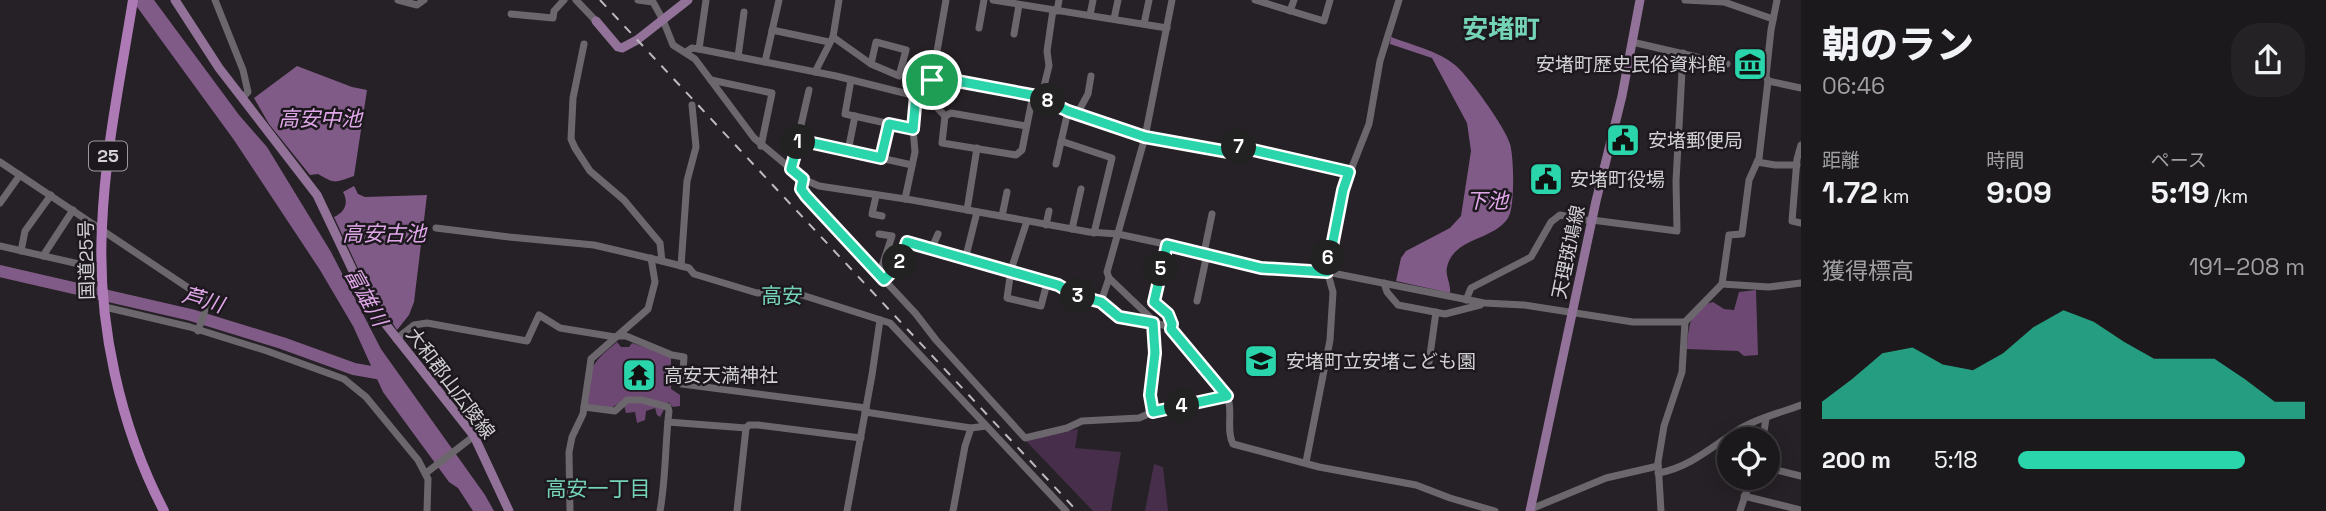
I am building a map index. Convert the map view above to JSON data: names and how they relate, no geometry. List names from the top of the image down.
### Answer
{
  "streets": {
    "highway": ["25", "国道25号"],
    "main road": ["天理斑鳩線", "大和郡山広陵線"]
  },
  "districts": ["安堵町", "高安", "高安一丁目"],
  "water": [
    "高安中池",
    "下池",
    "高安古池",
    "富雄川",
    "芦川"
  ],
  "places": {
    "museum": ["安堵町歴史民俗資料館"],
    "public building": ["安堵郵便局", "安堵町役場"],
    "school or university": ["安堵町立安堵こども園"],
    "temple": ["高安天満神社"]
  },
  "page": {
    "heading": ["朝のラン", "06:46"],
    "pins": [
      "8",
      "1",
      "7",
      "6",
      "2",
      "5",
      "3",
      "4"
    ],
    "stats": [
      ["距離", "1.72 km"],
      ["時間", "9:09"],
      ["ペース", "5:19 /km"]
    ],
    "chart": ["獲得標高", "191–208 m"],
    "list": [
      {
        "name": "200 m",
        "note": "5:18"
      }
    ]
  }
}
